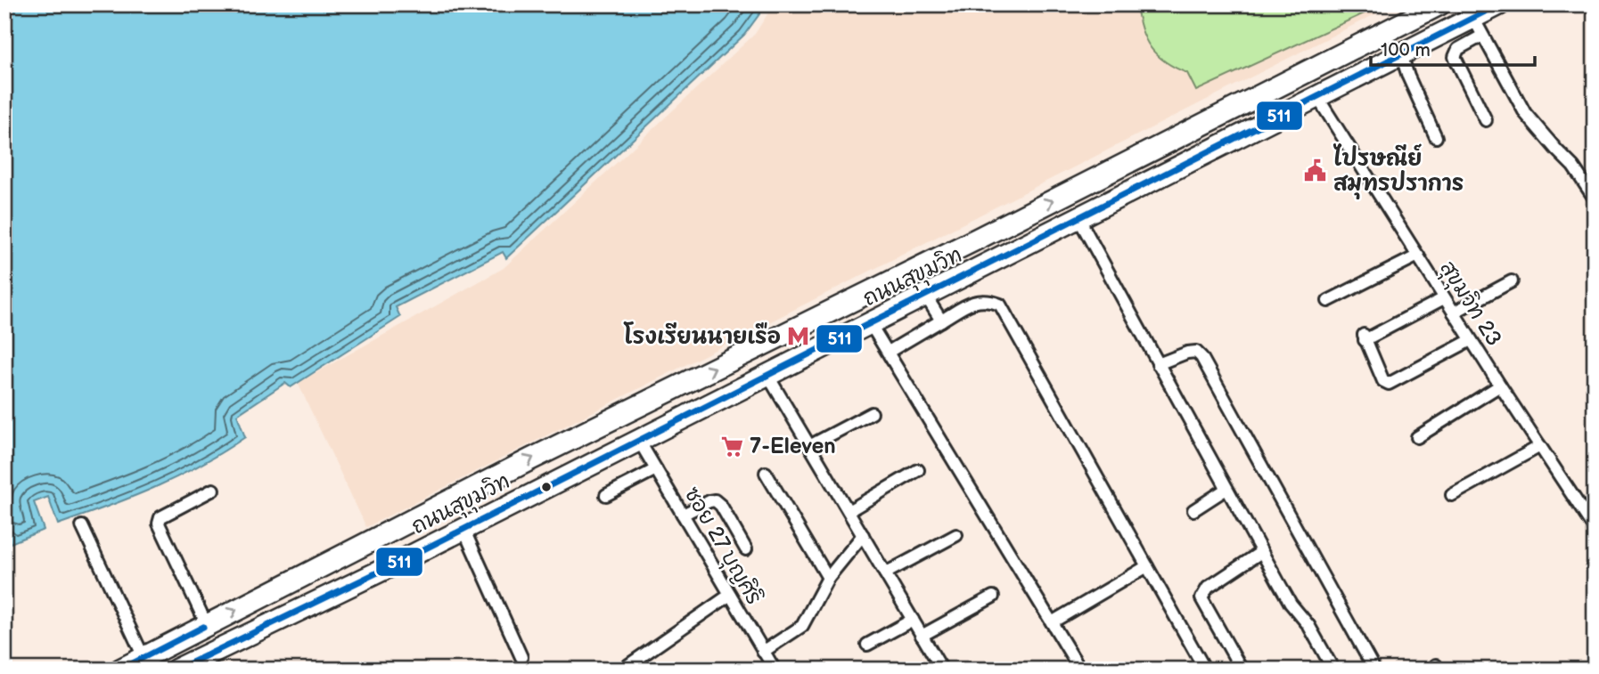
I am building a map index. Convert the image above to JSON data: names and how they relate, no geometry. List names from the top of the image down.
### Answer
{
  "streets": {
    "highway": ["ถนนสุขุมวิท"],
    "street": ["สุขุมวิท 23", "ซอย 27 บุญศิริ"]
  },
  "crossings": [
    ["ถนนสุขุมวิท", "สุขุมวิท 23"],
    ["ถนนสุขุมวิท", "ซอย 27 บุญศิริ"]
  ],
  "places": {
    "public building": ["ไปรษณีย์ สมุทรปราการ"],
    "metro station": ["โรงเรียนนายเรือ"],
    "supermarket": ["7-Eleven"]
  },
  "lines": ["transit line 511"],
  "scale_bar": "100 m"
}
